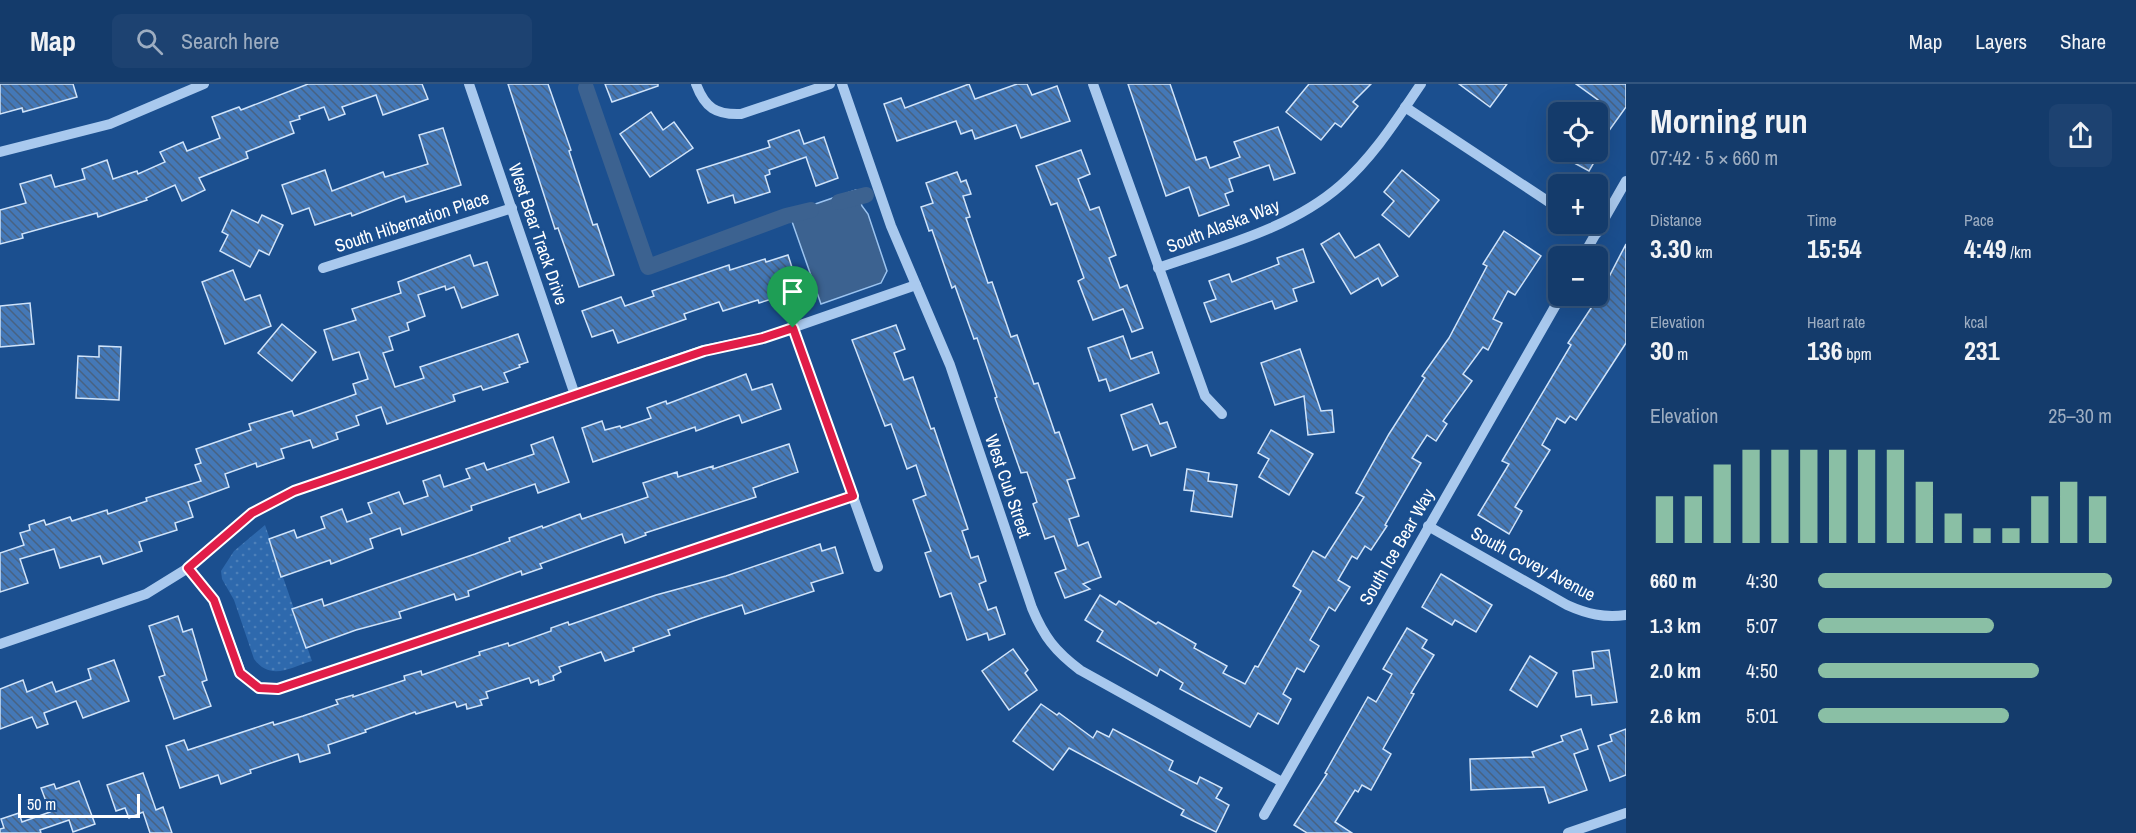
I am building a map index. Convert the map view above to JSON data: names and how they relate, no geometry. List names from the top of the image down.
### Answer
{
  "streets": {
    "street": [
      "South Hibernation Place",
      "South Alaska Way",
      "West Bear Track Drive",
      "West Cub Street",
      "South Ice Bear Way",
      "South Covey Avenue"
    ]
  },
  "crossings": [
    ["South Hibernation Place", "West Bear Track Drive"],
    ["West Cub Street", "South Ice Bear Way"],
    ["South Ice Bear Way", "South Covey Avenue"]
  ],
  "scale_bar": "50 m",
  "page": {
    "header": "Map",
    "search": "Search here",
    "nav": ["Map", "Layers", "Share"],
    "heading": ["Morning run", "07:42 · 5 × 660 m"],
    "map_buttons": ["+", "−"],
    "stats": [
      ["Distance", "3.30 km"],
      ["Time", "15:54"],
      ["Pace", "4:49 /km"],
      ["Elevation", "30 m"],
      ["Heart rate", "136 bpm"],
      ["kcal", "231"]
    ],
    "chart": ["Elevation", "25–30 m"],
    "list": [
      {
        "name": "660 m",
        "note": "4:30"
      },
      {
        "name": "1.3 km",
        "note": "5:07"
      },
      {
        "name": "2.0 km",
        "note": "4:50"
      },
      {
        "name": "2.6 km",
        "note": "5:01"
      }
    ],
    "scale": "50 m"
  }
}
